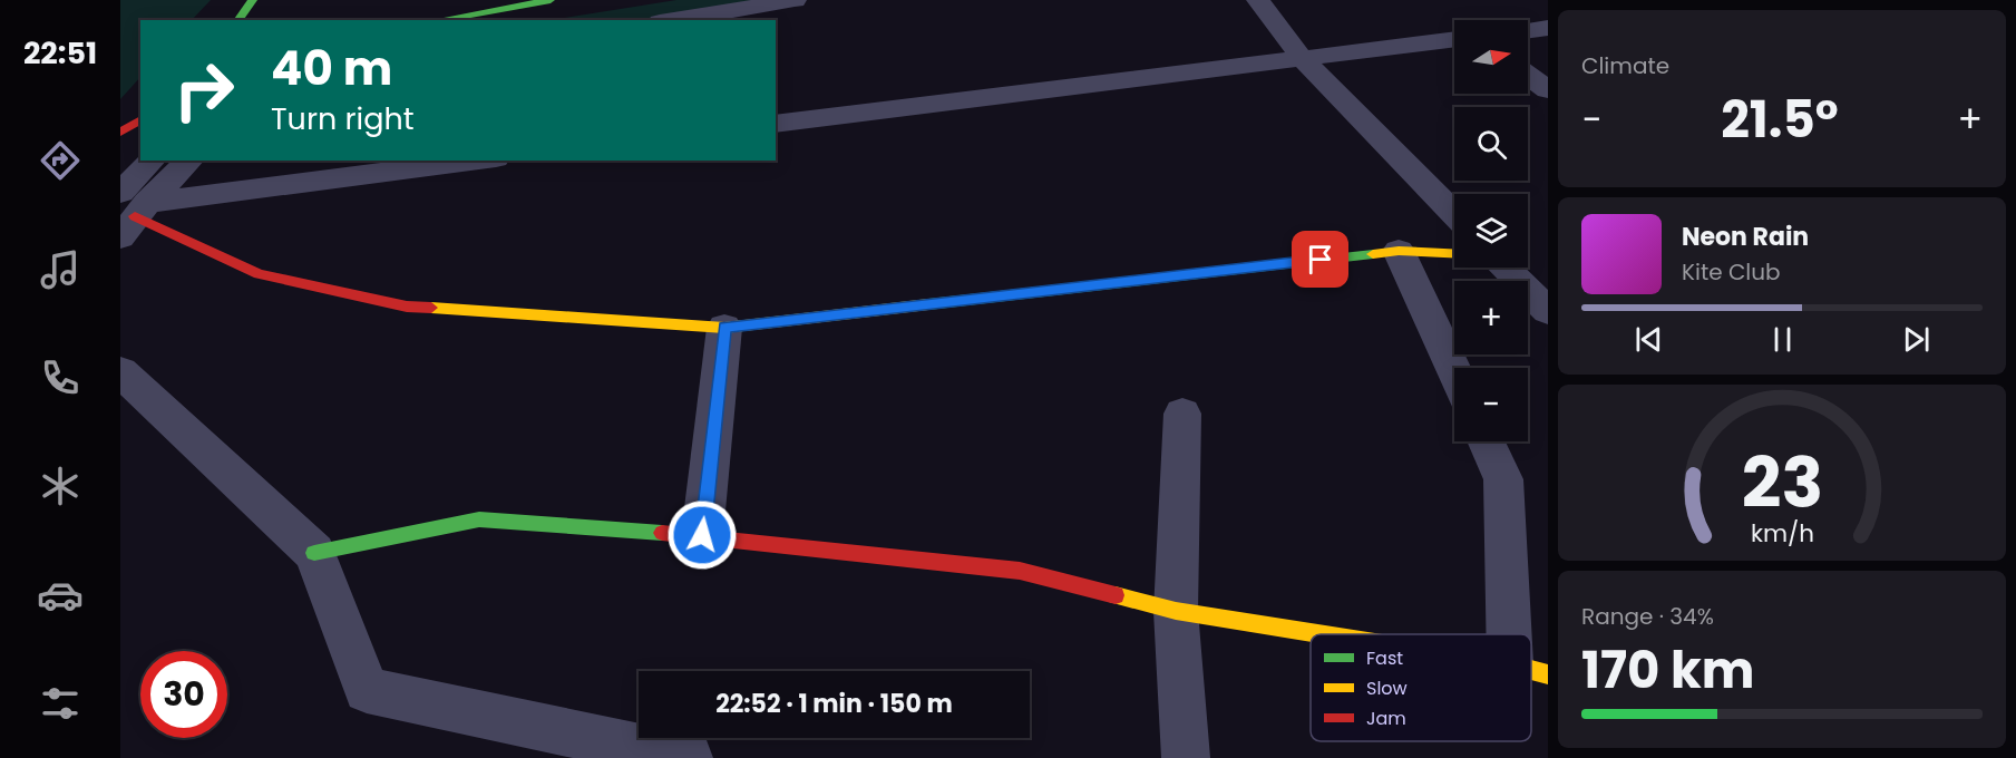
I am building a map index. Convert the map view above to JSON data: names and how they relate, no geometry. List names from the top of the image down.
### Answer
{
  "legend": ["Fast", "Slow", "Jam"],
  "north": "right",
  "page": {
    "tabs": "22:51",
    "tile": [
      "Climate",
      ["Range · 34%", "170 km"]
    ],
    "map_buttons": ["+", "−"],
    "turn": ["40 m", "Turn right"],
    "heat": ["−", "21.5°", "+"],
    "song": ["Neon Rain", "Kite Club"],
    "limit": "30",
    "trip": "22:52 · 1 min · 150 m",
    "gauge": ["23", "km/h"]
  }
}
